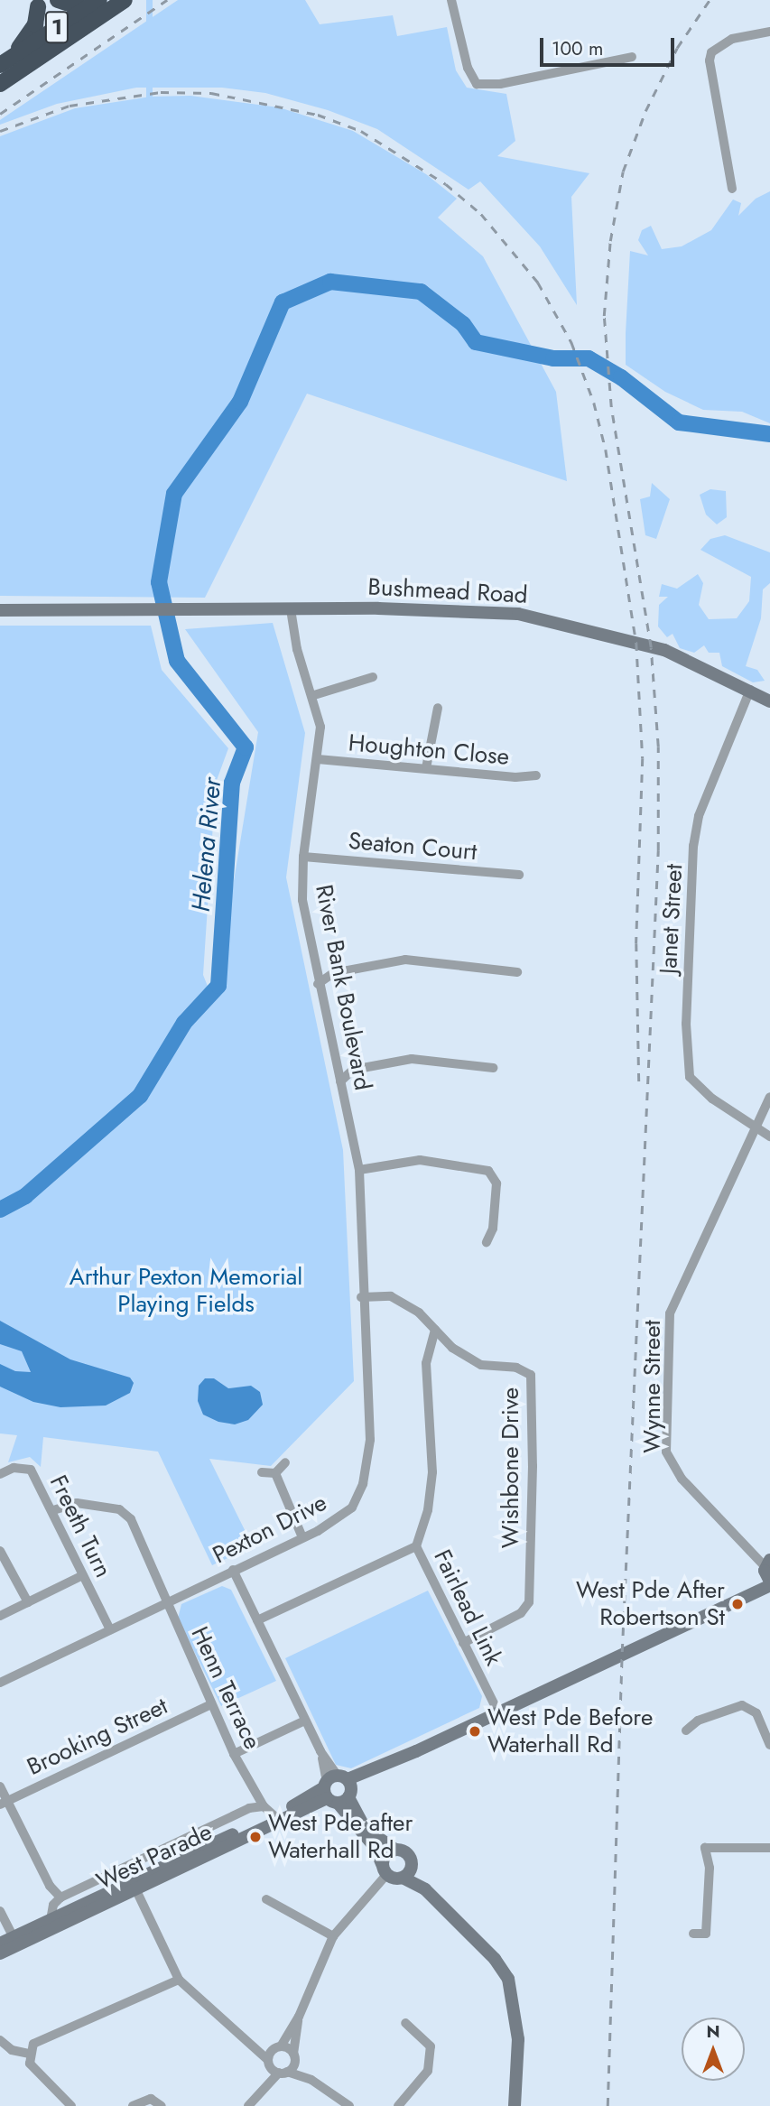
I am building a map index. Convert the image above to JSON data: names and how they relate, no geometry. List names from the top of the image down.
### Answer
{
  "streets": {
    "highway": ["1"],
    "street": [
      "Bushmead Road",
      "Houghton Close",
      "Seaton Court",
      "Janet Street",
      "River Bank Boulevard",
      "Wynne Street",
      "Wishbone Drive",
      "Freeth Turn",
      "Pexton Drive",
      "Fairlead Link",
      "Henn Terrace",
      "Brooking Street",
      "West Parade"
    ]
  },
  "crossings": [
    ["Bushmead Road", "Janet Street"],
    ["Bushmead Road", "River Bank Boulevard"],
    ["Houghton Close", "River Bank Boulevard"],
    ["Seaton Court", "River Bank Boulevard"],
    ["Janet Street", "Wynne Street"],
    ["River Bank Boulevard", "Pexton Drive"],
    ["Wynne Street", "West Parade"],
    ["Wishbone Drive", "Pexton Drive"],
    ["Wishbone Drive", "Fairlead Link"],
    ["Freeth Turn", "Pexton Drive"],
    ["Freeth Turn", "Henn Terrace"],
    ["Pexton Drive", "Henn Terrace"],
    ["Fairlead Link", "West Parade"],
    ["Henn Terrace", "Brooking Street"],
    ["Henn Terrace", "West Parade"]
  ],
  "water": ["Helena River"],
  "parks": ["Arthur Pexton Memorial Playing Fields"],
  "places": ["West Pde After Robertson St", "West Pde Before Waterhall Rd", "West Pde after Waterhall Rd"],
  "scale_bar": "100 m",
  "north": "top"
}
